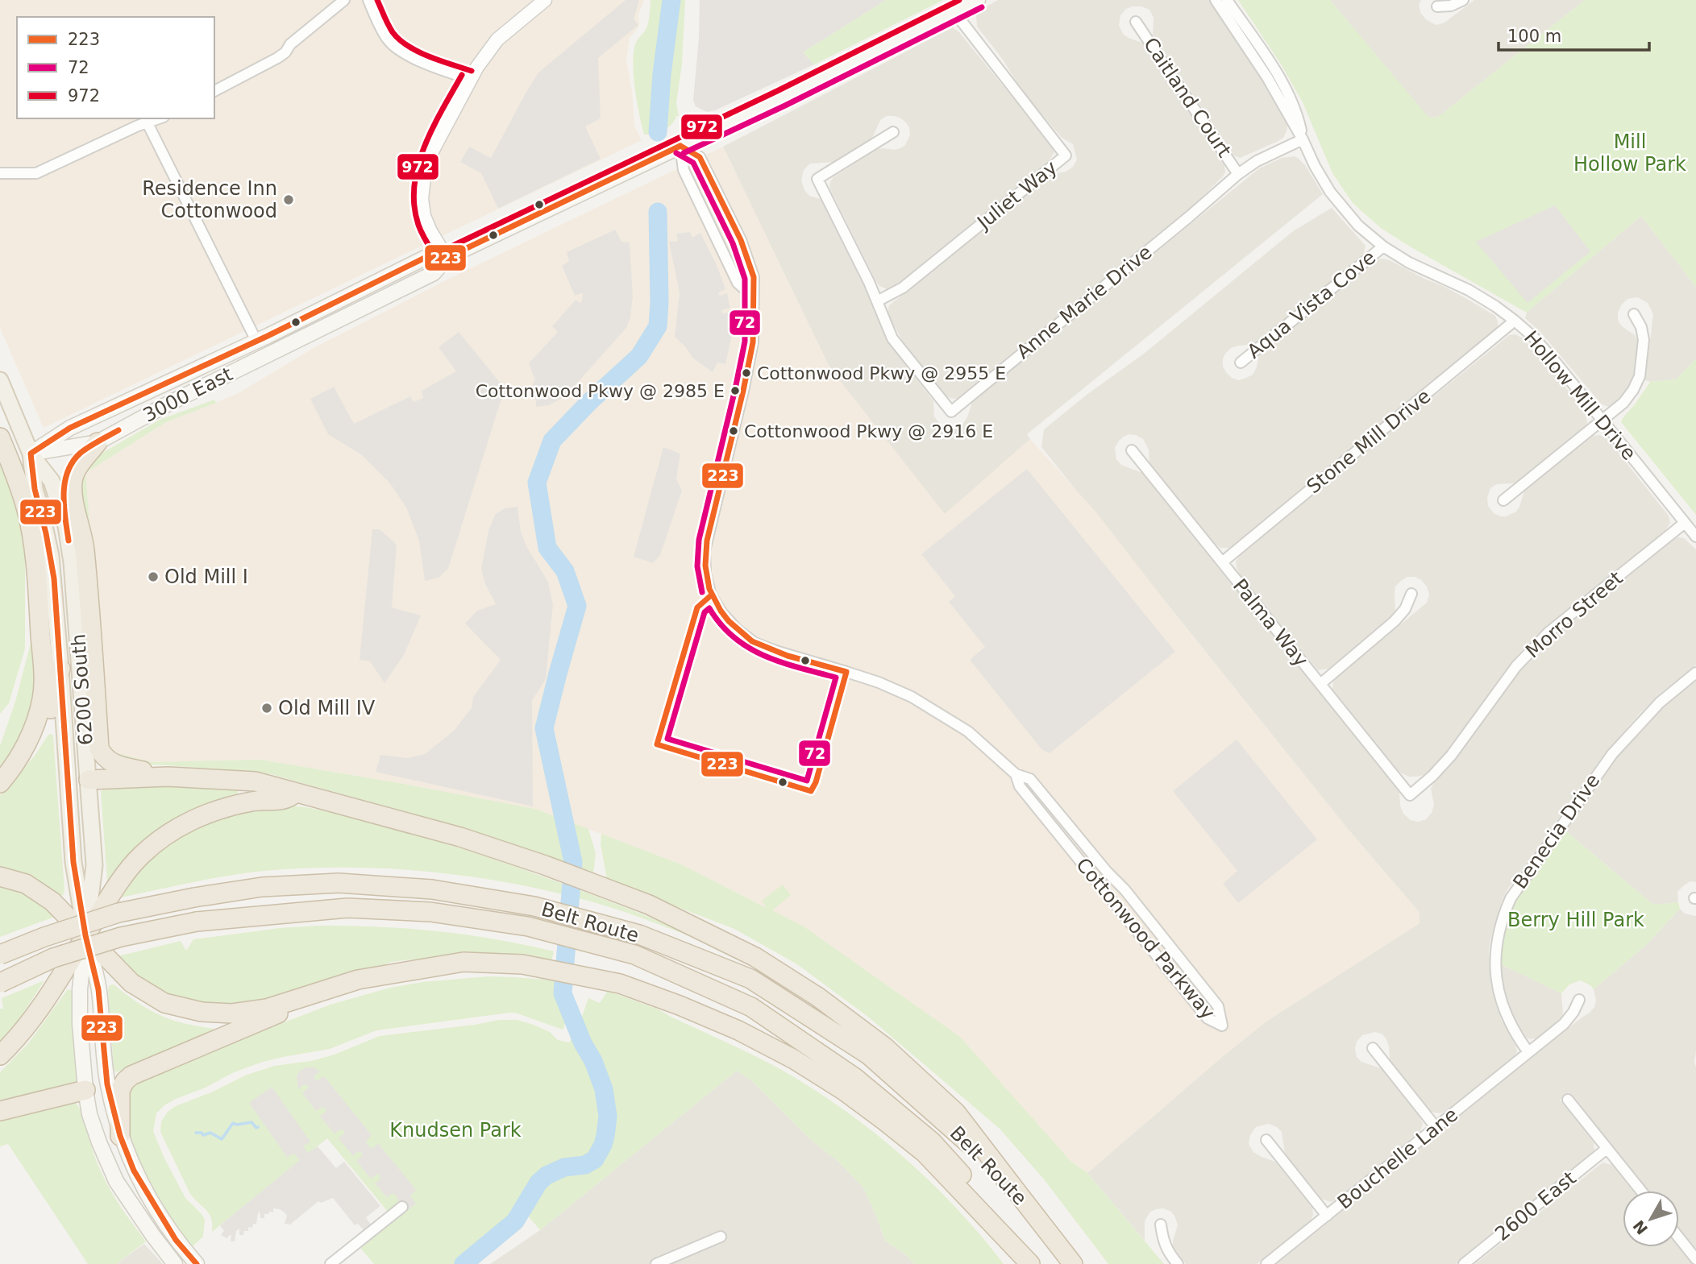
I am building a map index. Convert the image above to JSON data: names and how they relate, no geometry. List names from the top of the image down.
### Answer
{
  "streets": {
    "highway": ["Belt Route"],
    "main road": ["3000 East", "6200 South"],
    "street": [
      "Caitland Court",
      "Juliet Way",
      "Anne Marie Drive",
      "Aqua Vista Cove",
      "Hollow Mill Drive",
      "Stone Mill Drive",
      "Morro Street",
      "Palma Way",
      "Benecia Drive",
      "Cottonwood Parkway",
      "Bouchelle Lane",
      "2600 East"
    ]
  },
  "crossings": [
    ["Caitland Court", "Anne Marie Drive"],
    ["Juliet Way", "Anne Marie Drive"],
    ["Juliet Way", "3000 East"],
    ["Anne Marie Drive", "Hollow Mill Drive"],
    ["Aqua Vista Cove", "Hollow Mill Drive"],
    ["3000 East", "6200 South"],
    ["3000 East", "Cottonwood Parkway"],
    ["Hollow Mill Drive", "Stone Mill Drive"],
    ["Hollow Mill Drive", "Morro Street"],
    ["Stone Mill Drive", "Palma Way"],
    ["Morro Street", "Palma Way"],
    ["Benecia Drive", "Bouchelle Lane"]
  ],
  "parks": ["Mill Hollow Park", "Berry Hill Park", "Knudsen Park"],
  "places": [
    "Residence Inn Cottonwood",
    "Cottonwood Pkwy @ 2955 E",
    "Cottonwood Pkwy @ 2985 E",
    "Cottonwood Pkwy @ 2916 E",
    "Old Mill I",
    "Old Mill IV"
  ],
  "lines": ["transit line 972", "transit line 72", "transit line 223"],
  "legend": ["223", "72", "972"],
  "scale_bar": "100 m",
  "north": "bottom left"
}
